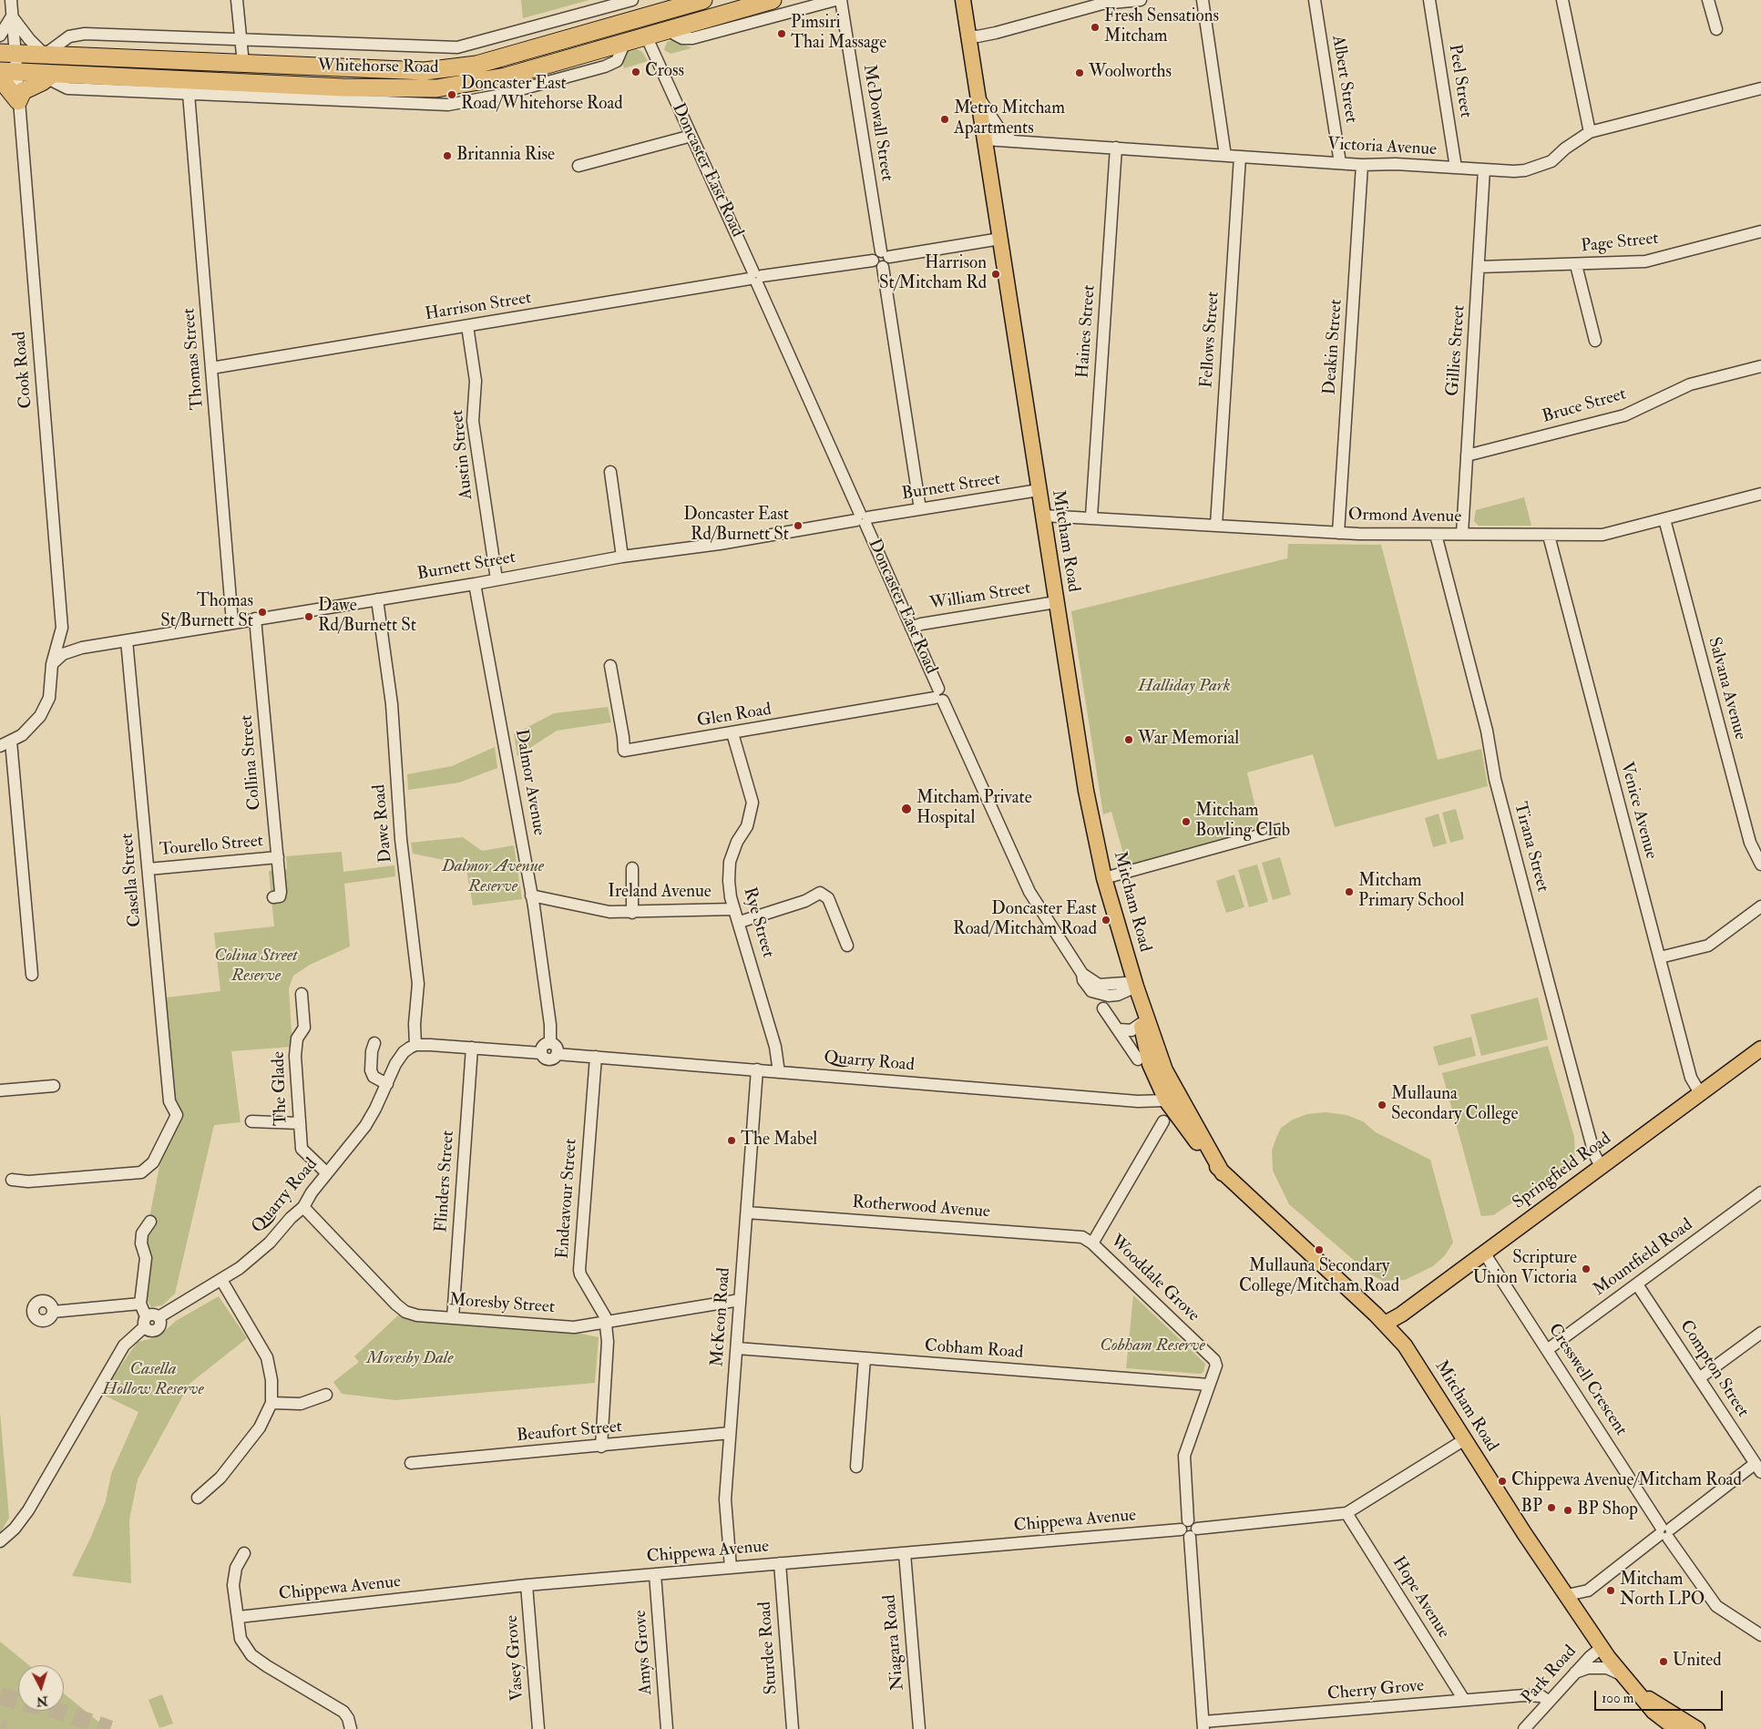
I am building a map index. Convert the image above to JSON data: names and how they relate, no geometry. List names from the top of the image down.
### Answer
{
  "streets": {
    "highway": ["Whitehorse Road", "Doncaster East Road"],
    "main road": ["Mitcham Road", "Springfield Road"],
    "street": [
      "Albert Street",
      "Peel Street",
      "McDowall Street",
      "Victoria Avenue",
      "Page Street",
      "Harrison Street",
      "Haines Street",
      "Fellows Street",
      "Deakin Street",
      "Gillies Street",
      "Thomas Street",
      "Cook Road",
      "Bruce Street",
      "Austin Street",
      "Burnett Street",
      "Ormond Avenue",
      "William Street",
      "Salvana Avenue",
      "Glen Road",
      "Collina Street",
      "Dalmor Avenue",
      "Venice Avenue",
      "Dawe Road",
      "Tourello Street",
      "Tirana Street",
      "Casella Street",
      "Ireland Avenue",
      "Rye Street",
      "Quarry Road",
      "The Glade",
      "Flinders Street",
      "Endeavour Street",
      "Rotherwood Avenue",
      "Mountfield Road",
      "Wooddale Grove",
      "Moresby Street",
      "McKeon Road",
      "Cobham Road",
      "Compton Street",
      "Cresswell Crescent",
      "Beaufort Street",
      "Chippewa Avenue",
      "Hope Avenue",
      "Niagara Road",
      "Sturdee Road",
      "Amys Grove",
      "Vasey Grove",
      "Park Road",
      "Cherry Grove"
    ]
  },
  "crossings": [
    ["Whitehorse Road", "Doncaster East Road"],
    ["Whitehorse Road", "Thomas Street"],
    ["Whitehorse Road", "Cook Road"],
    ["Albert Street", "Victoria Avenue"],
    ["Peel Street", "Victoria Avenue"],
    ["McDowall Street", "Harrison Street"],
    ["McDowall Street", "Burnett Street"],
    ["Victoria Avenue", "Haines Street"],
    ["Victoria Avenue", "Fellows Street"],
    ["Victoria Avenue", "Deakin Street"],
    ["Victoria Avenue", "Gillies Street"],
    ["Victoria Avenue", "Mitcham Road"],
    ["Doncaster East Road", "Harrison Street"],
    ["Doncaster East Road", "Burnett Street"],
    ["Doncaster East Road", "Mitcham Road"],
    ["Doncaster East Road", "William Street"],
    ["Doncaster East Road", "Glen Road"],
    ["Page Street", "Gillies Street"],
    ["Harrison Street", "Thomas Street"],
    ["Harrison Street", "Austin Street"],
    ["Harrison Street", "Mitcham Road"],
    ["Haines Street", "Ormond Avenue"],
    ["Fellows Street", "Ormond Avenue"],
    ["Deakin Street", "Ormond Avenue"],
    ["Gillies Street", "Bruce Street"],
    ["Gillies Street", "Ormond Avenue"],
    ["Thomas Street", "Burnett Street"],
    ["Cook Road", "Burnett Street"],
    ["Austin Street", "Burnett Street"],
    ["Burnett Street", "Mitcham Road"],
    ["Burnett Street", "Collina Street"],
    ["Burnett Street", "Dalmor Avenue"],
    ["Burnett Street", "Dawe Road"],
    ["Burnett Street", "Casella Street"],
    ["Ormond Avenue", "Mitcham Road"],
    ["Ormond Avenue", "Salvana Avenue"],
    ["Ormond Avenue", "Venice Avenue"],
    ["Ormond Avenue", "Tirana Street"],
    ["Mitcham Road", "William Street"],
    ["Mitcham Road", "Quarry Road"],
    ["Mitcham Road", "Springfield Road"],
    ["Mitcham Road", "Chippewa Avenue"],
    ["Mitcham Road", "Park Road"],
    ["Glen Road", "Rye Street"],
    ["Collina Street", "Tourello Street"],
    ["Dalmor Avenue", "Ireland Avenue"],
    ["Dalmor Avenue", "Quarry Road"],
    ["Venice Avenue", "Springfield Road"],
    ["Dawe Road", "Quarry Road"],
    ["Tourello Street", "Casella Street"],
    ["Tirana Street", "Springfield Road"],
    ["Ireland Avenue", "Rye Street"],
    ["Rye Street", "Quarry Road"],
    ["Quarry Road", "The Glade"],
    ["Quarry Road", "Flinders Street"],
    ["Quarry Road", "Endeavour Street"],
    ["Quarry Road", "Moresby Street"],
    ["Quarry Road", "McKeon Road"],
    ["Springfield Road", "Cresswell Crescent"],
    ["Flinders Street", "Moresby Street"],
    ["Endeavour Street", "Moresby Street"],
    ["Endeavour Street", "Beaufort Street"],
    ["Rotherwood Avenue", "Wooddale Grove"],
    ["Rotherwood Avenue", "McKeon Road"],
    ["Mountfield Road", "Compton Street"],
    ["Mountfield Road", "Cresswell Crescent"],
    ["Wooddale Grove", "Cobham Road"],
    ["Wooddale Grove", "Chippewa Avenue"],
    ["Moresby Street", "McKeon Road"],
    ["McKeon Road", "Cobham Road"],
    ["McKeon Road", "Beaufort Street"],
    ["McKeon Road", "Chippewa Avenue"],
    ["Chippewa Avenue", "Hope Avenue"],
    ["Chippewa Avenue", "Niagara Road"],
    ["Chippewa Avenue", "Sturdee Road"],
    ["Chippewa Avenue", "Amys Grove"],
    ["Chippewa Avenue", "Vasey Grove"],
    ["Hope Avenue", "Cherry Grove"],
    ["Park Road", "Cherry Grove"]
  ],
  "parks": [
    "Halliday Park",
    "Dalmor Avenue Reserve",
    "Colina Street Reserve",
    "Cobham Reserve",
    "Moresby Dale",
    "Casella Hollow Reserve"
  ],
  "places": [
    "Fresh Sensations Mitcham",
    "Pimsiri Thai Massage",
    "Cross",
    "Woolworths",
    "Doncaster East Road/Whitehorse Road",
    "Metro Mitcham Apartments",
    "Britannia Rise",
    "Harrison St/Mitcham Rd",
    "Doncaster East Rd/Burnett St",
    "Thomas St/Burnett St",
    "Dawe Rd/Burnett St",
    "War Memorial",
    "Mitcham Private Hospital",
    "Mitcham Bowling Club",
    "Mitcham Primary School",
    "Doncaster East Road/Mitcham Road",
    "Mullauna Secondary College",
    "The Mabel",
    "Mullauna Secondary College/Mitcham Road",
    "Scripture Union Victoria",
    "Chippewa Avenue/Mitcham Road",
    "BP",
    "BP Shop",
    "Mitcham North LPO",
    "United"
  ],
  "scale_bar": "100 m",
  "north": "bottom"
}
